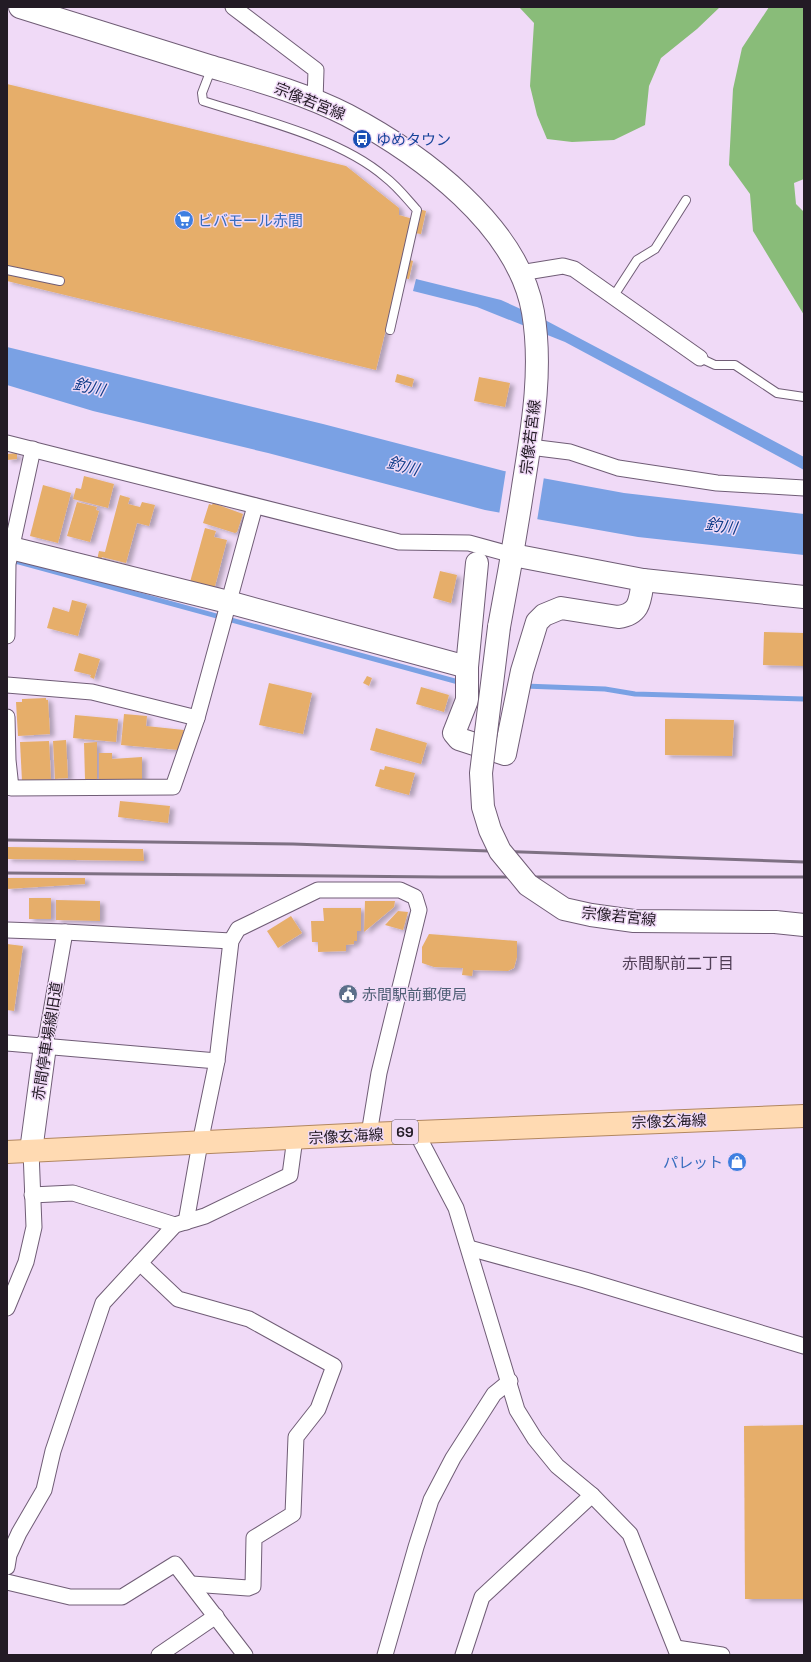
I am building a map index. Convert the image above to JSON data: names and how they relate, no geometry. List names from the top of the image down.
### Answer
{
  "streets": {
    "main road": [
      "宗像若宮線",
      "赤間停車場線旧道",
      "宗像玄海線",
      "69"
    ]
  },
  "crossings": [
    ["赤間停車場線旧道", "宗像玄海線"]
  ],
  "districts": ["赤間駅前二丁目"],
  "water": ["釣川"],
  "places": {
    "bus stop": ["ゆめタウン"],
    "supermarket": ["ビバモール赤間"],
    "public building": ["赤間駅前郵便局"],
    "shop": ["パレット"]
  }
}
